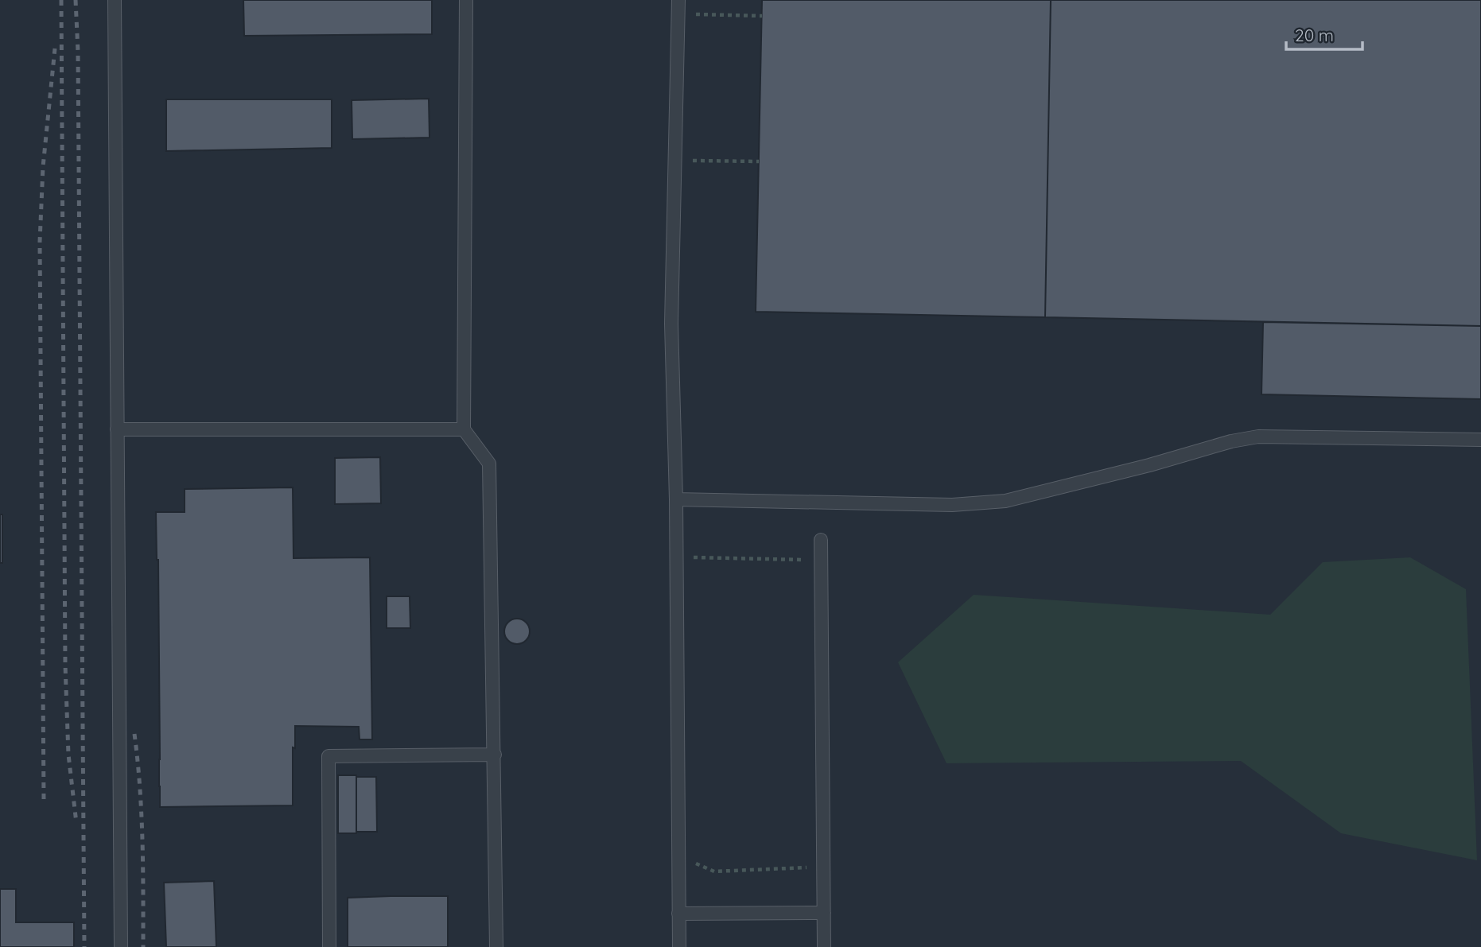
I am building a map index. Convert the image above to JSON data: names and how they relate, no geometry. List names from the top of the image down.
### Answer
{
  "scale_bar": "20 m"
}
